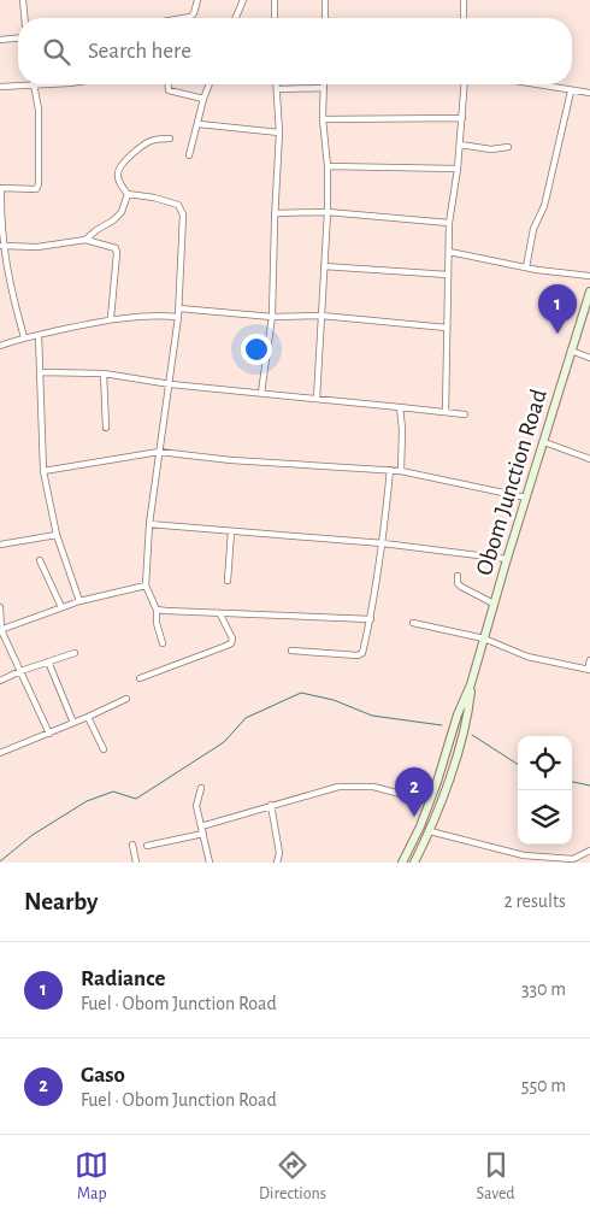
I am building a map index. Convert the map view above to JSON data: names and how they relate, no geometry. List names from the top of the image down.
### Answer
{
  "streets": {
    "main road": ["Obom Junction Road"]
  },
  "page": {
    "search": "Search here",
    "pins": ["1", "2"],
    "heading": ["Nearby", "2 results"],
    "list": [
      {
        "mark": "1",
        "name": "Radiance",
        "note": "Fuel · Obom Junction Road",
        "value": "330 m"
      },
      {
        "mark": "2",
        "name": "Gaso",
        "note": "Fuel · Obom Junction Road",
        "value": "550 m"
      }
    ],
    "nav": ["Map", "Directions", "Saved"]
  }
}
